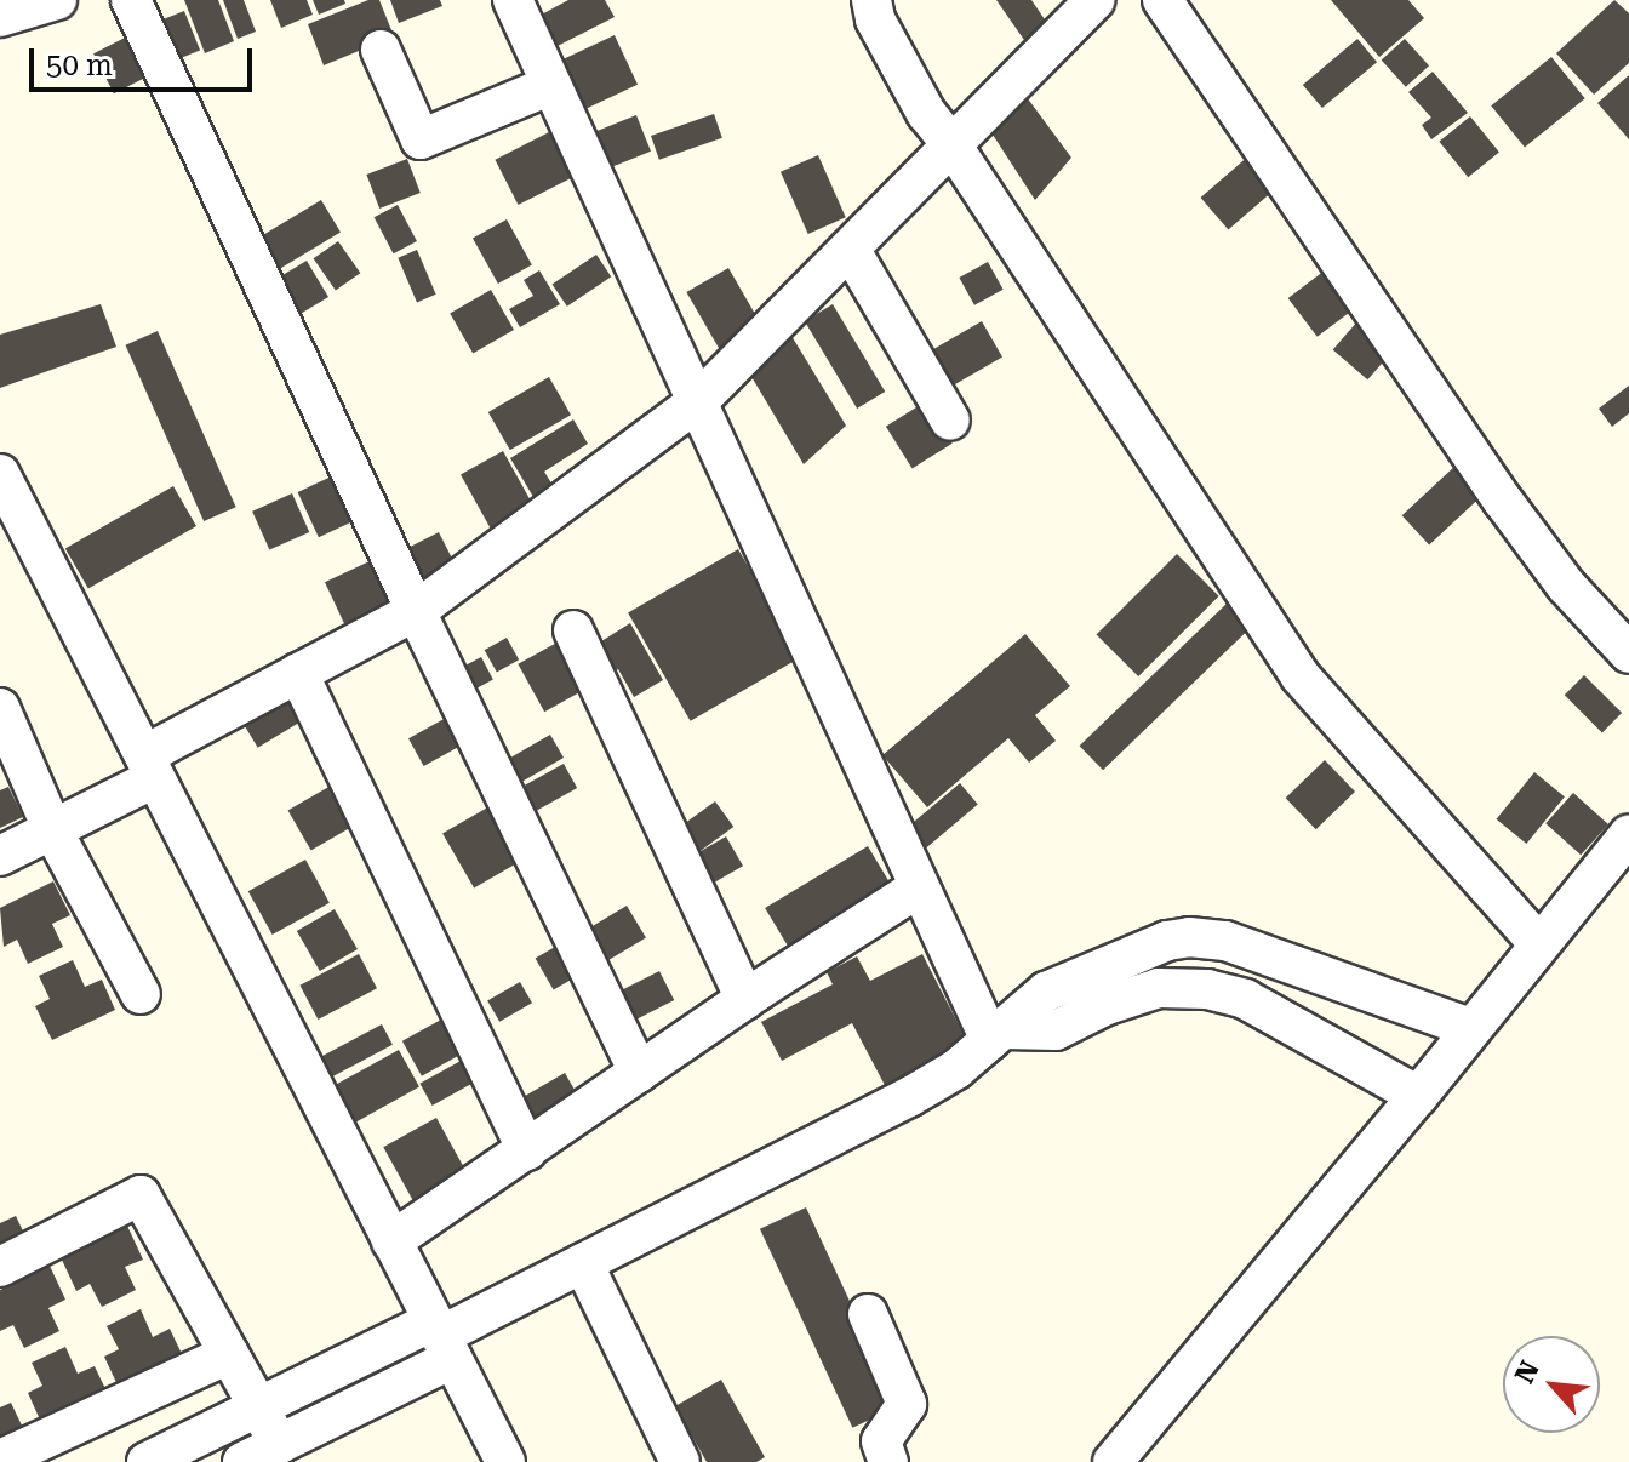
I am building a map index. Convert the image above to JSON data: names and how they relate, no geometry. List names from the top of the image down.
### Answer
{
  "scale_bar": "50 m",
  "north": "top left"
}
